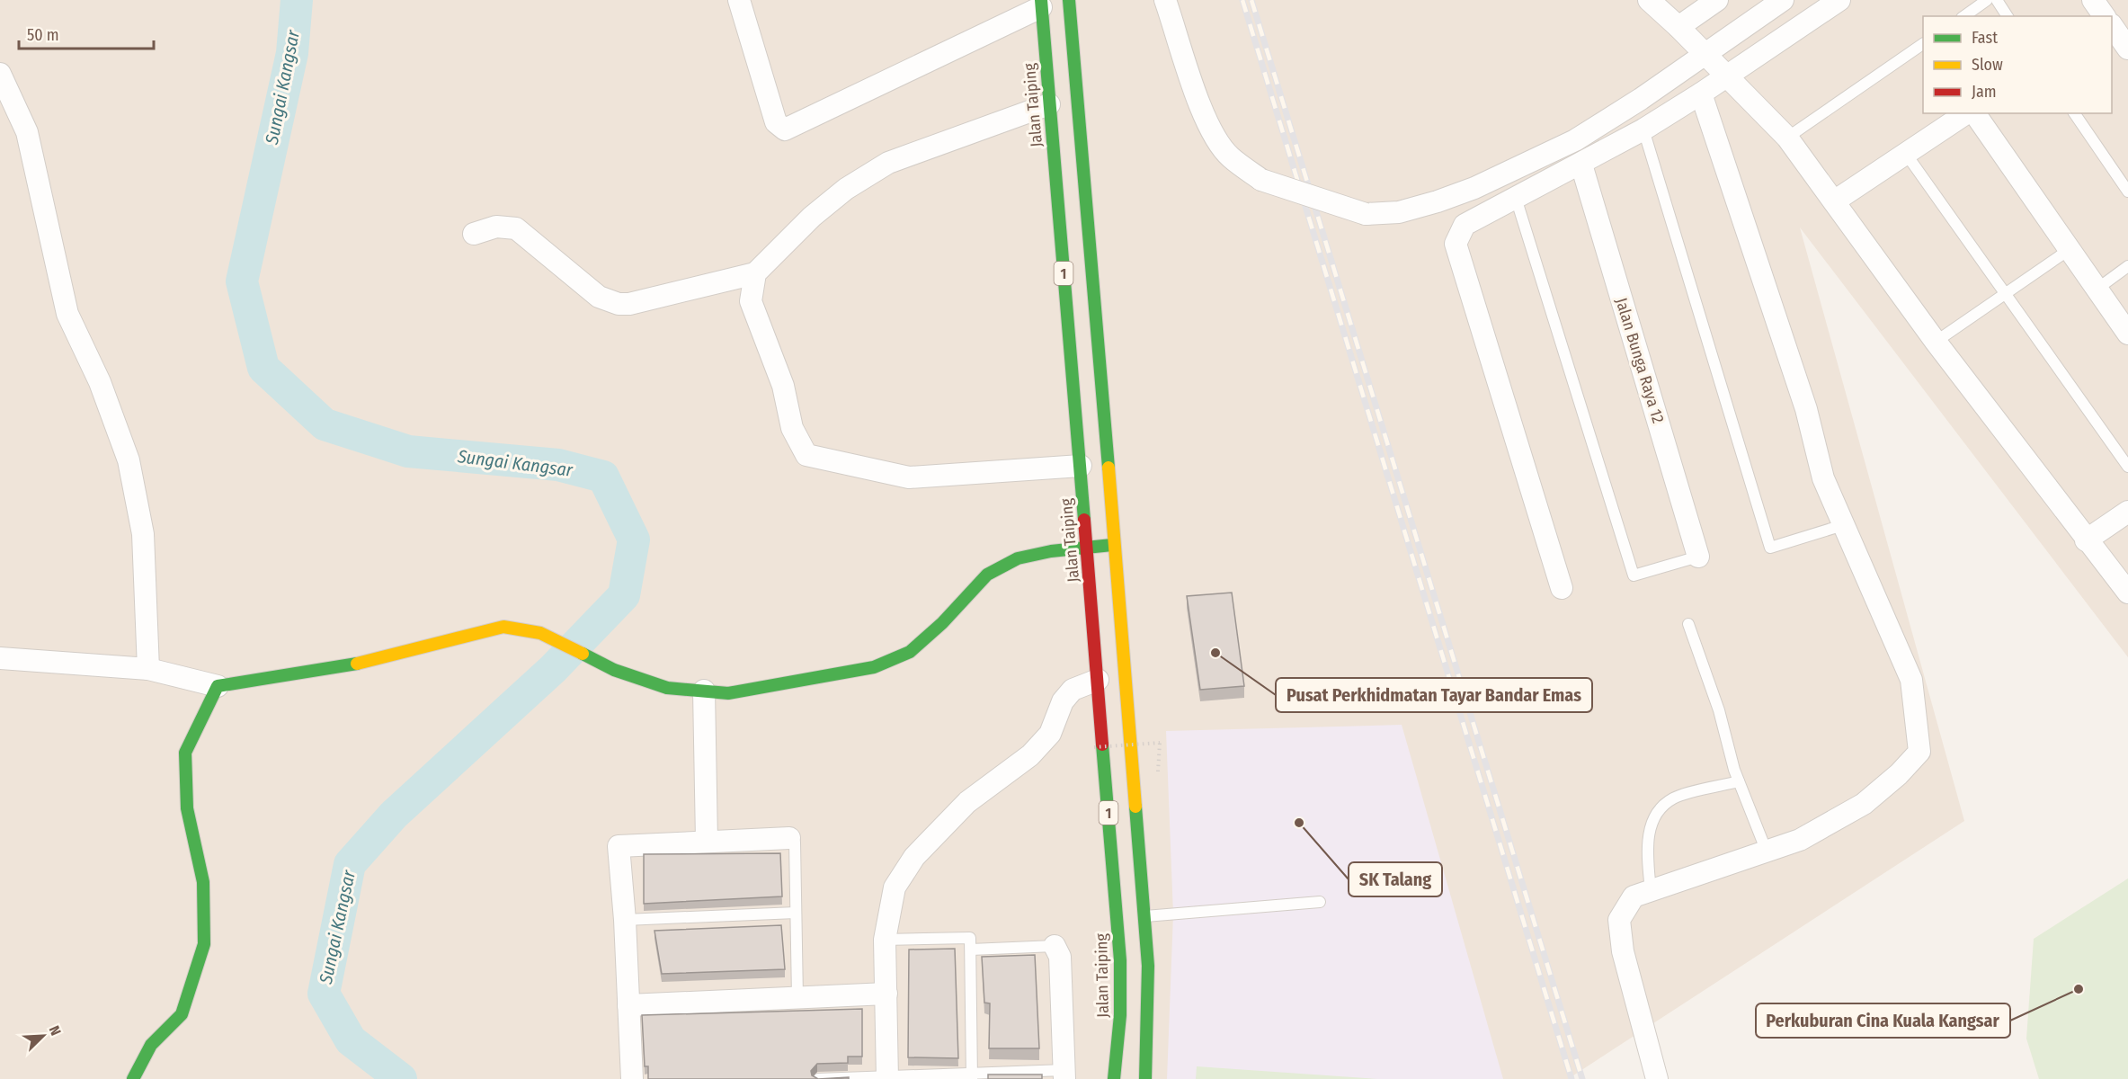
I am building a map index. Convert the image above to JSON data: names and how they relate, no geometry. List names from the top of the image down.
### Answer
{
  "streets": {
    "main road": ["Jalan Taiping", "1"],
    "street": ["Jalan Bunga Raya 12"]
  },
  "water": ["Sungai Kangsar"],
  "places": ["Pusat Perkhidmatan Tayar Bandar Emas", "SK Talang", "Perkuburan Cina Kuala Kangsar"],
  "legend": ["Fast", "Slow", "Jam"],
  "scale_bar": "50 m",
  "north": "top right"
}
